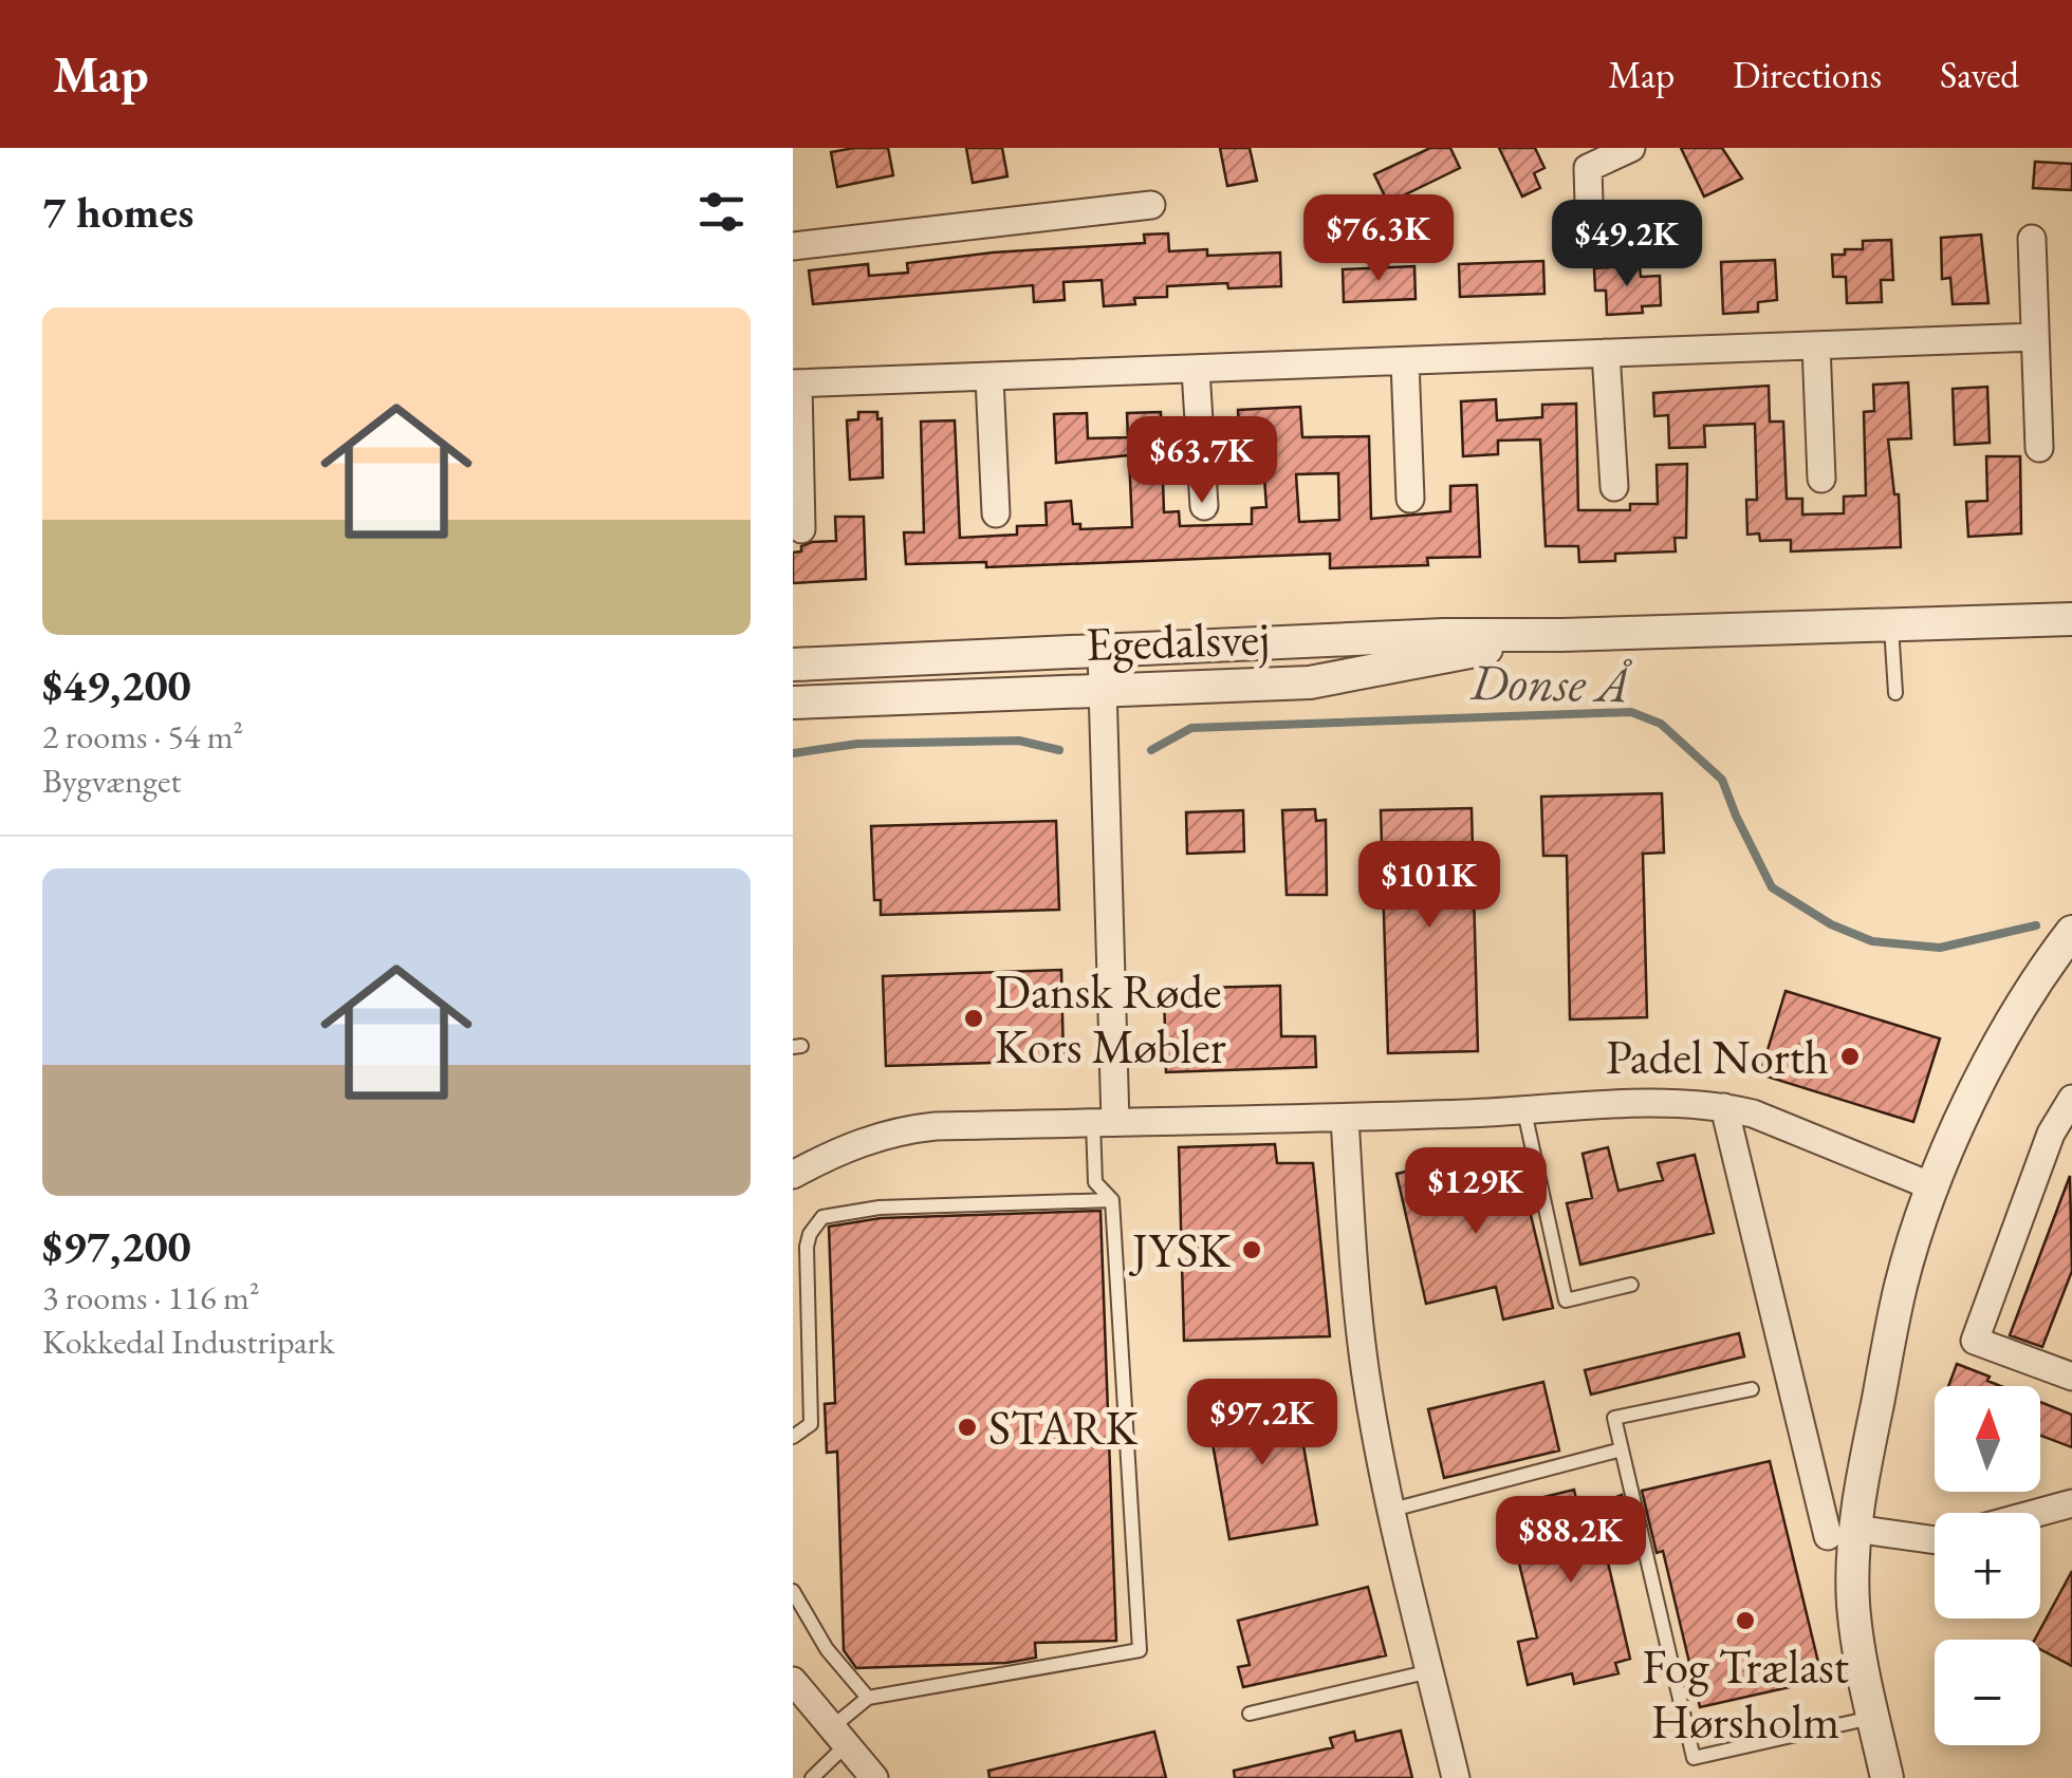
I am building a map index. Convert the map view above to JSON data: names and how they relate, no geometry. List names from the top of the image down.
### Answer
{
  "streets": {
    "street": ["Egedalsvej"]
  },
  "water": ["Donse Å"],
  "places": [
    "Dansk Røde Kors Møbler",
    "Padel North",
    "JYSK",
    "STARK",
    "Fog Trælast Hørsholm"
  ],
  "north": "top",
  "page": {
    "header": "Map",
    "nav": ["Map", "Directions", "Saved"],
    "heading": "7 homes",
    "price": [
      "$76.3K",
      "$49.2K",
      "$63.7K",
      "$101K",
      "$129K",
      "$97.2K",
      "$88.2K"
    ],
    "list": [
      {
        "name": "$49,200",
        "note": "2 rooms · 54 m² · Bygvænget"
      },
      {
        "name": "$97,200",
        "note": "3 rooms · 116 m² · Kokkedal Industripark"
      }
    ],
    "map_buttons": ["+", "−"]
  }
}
